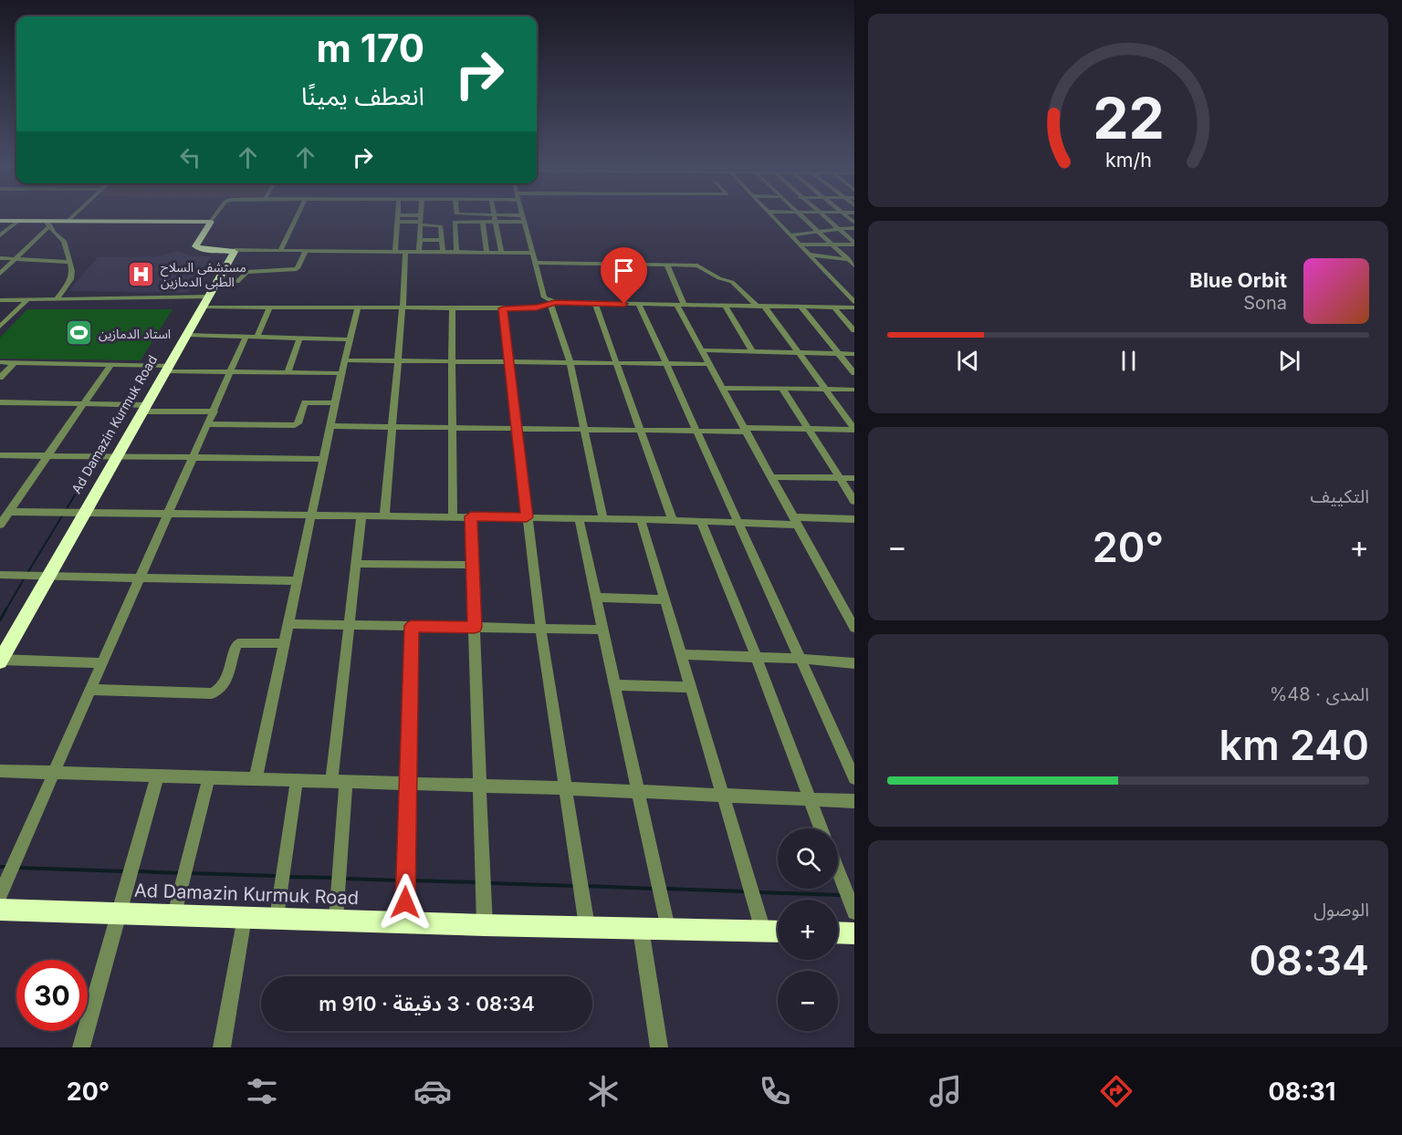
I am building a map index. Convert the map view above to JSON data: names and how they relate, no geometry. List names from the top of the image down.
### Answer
{
  "streets": {
    "highway": ["Ad Damazin Kurmuk Road"]
  },
  "places": {
    "hospital": ["مستشفى السلاح الطبى الدمازين"],
    "sports": ["استاد الدمازين"]
  },
  "page": {
    "turn": ["170 m", "انعطف يمينًا"],
    "song": ["Blue Orbit", "Sona"],
    "tile": [
      "التكييف",
      ["المدى · 48%", "240 km"],
      ["الوصول", "08:34"]
    ],
    "heat": ["−", "20°", "+"],
    "map_buttons": ["+", "−"],
    "limit": "30",
    "trip": "08:34 · 3 دقيقة · 910 m",
    "tabs": ["08:31", "20°"],
    "gauge": ["22", "km/h"]
  }
}
